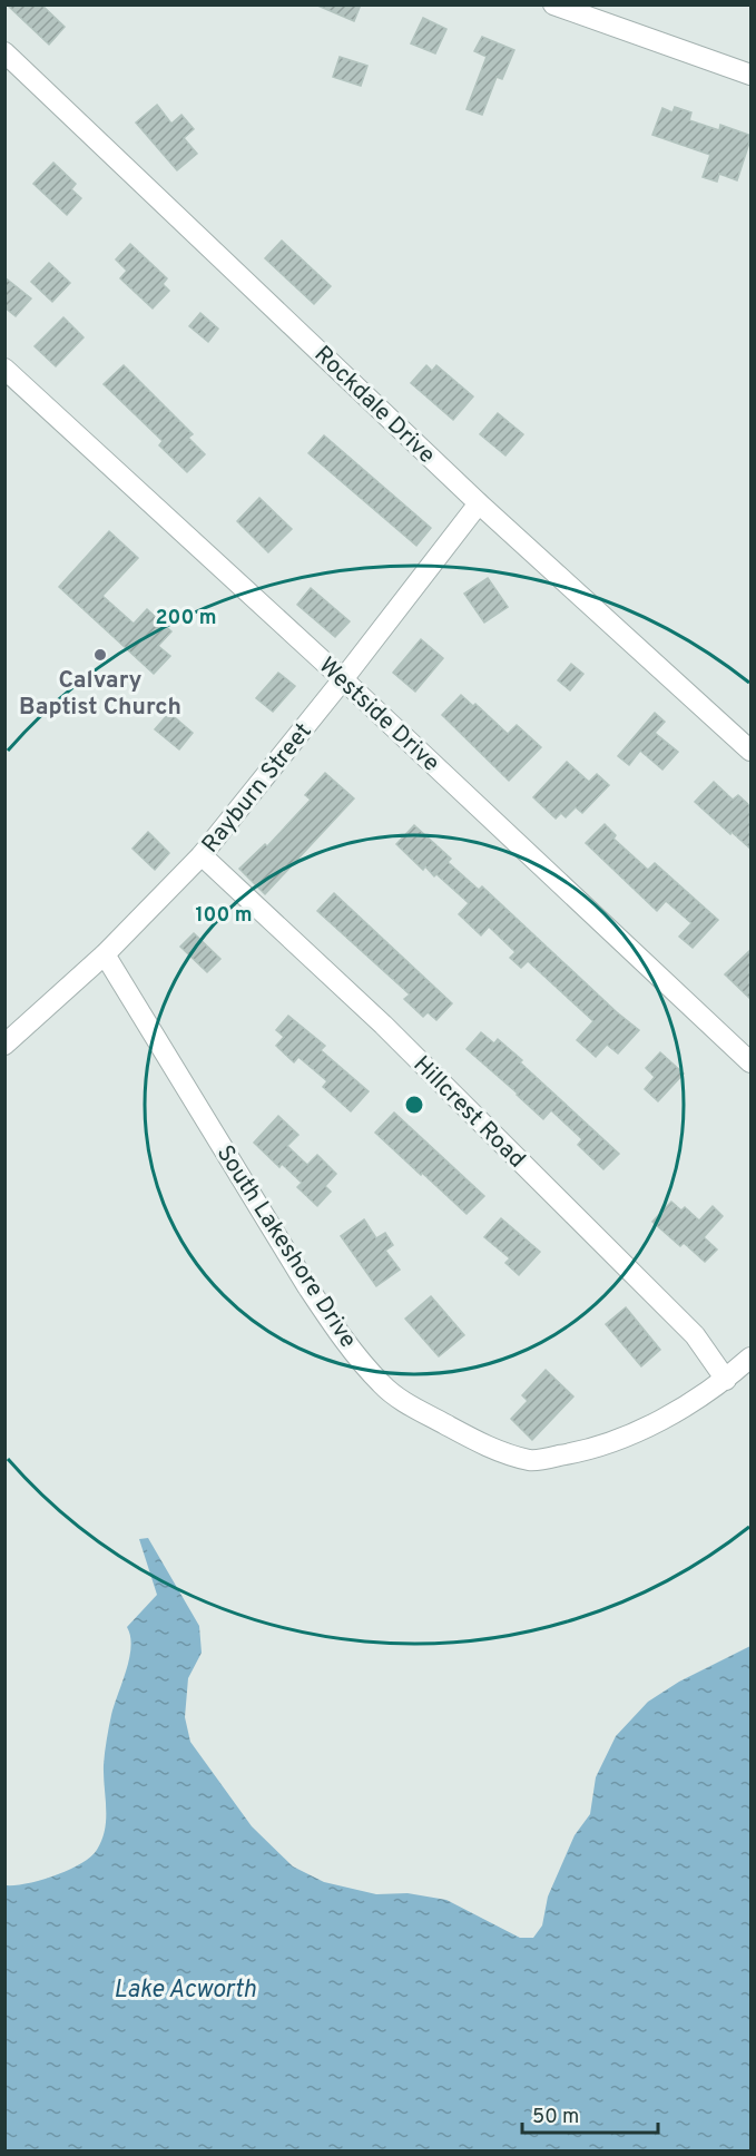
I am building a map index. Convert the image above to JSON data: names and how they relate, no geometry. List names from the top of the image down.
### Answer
{
  "streets": {
    "street": [
      "Rockdale Drive",
      "Westside Drive",
      "Rayburn Street",
      "Hillcrest Road",
      "South Lakeshore Drive"
    ]
  },
  "crossings": [
    ["Rockdale Drive", "Rayburn Street"],
    ["Westside Drive", "Rayburn Street"],
    ["Rayburn Street", "Hillcrest Road"],
    ["Rayburn Street", "South Lakeshore Drive"],
    ["Hillcrest Road", "South Lakeshore Drive"]
  ],
  "water": ["Lake Acworth"],
  "places": ["Calvary Baptist Church"],
  "scale_bar": "50 m",
  "rings": ["200 m", "100 m"]
}
